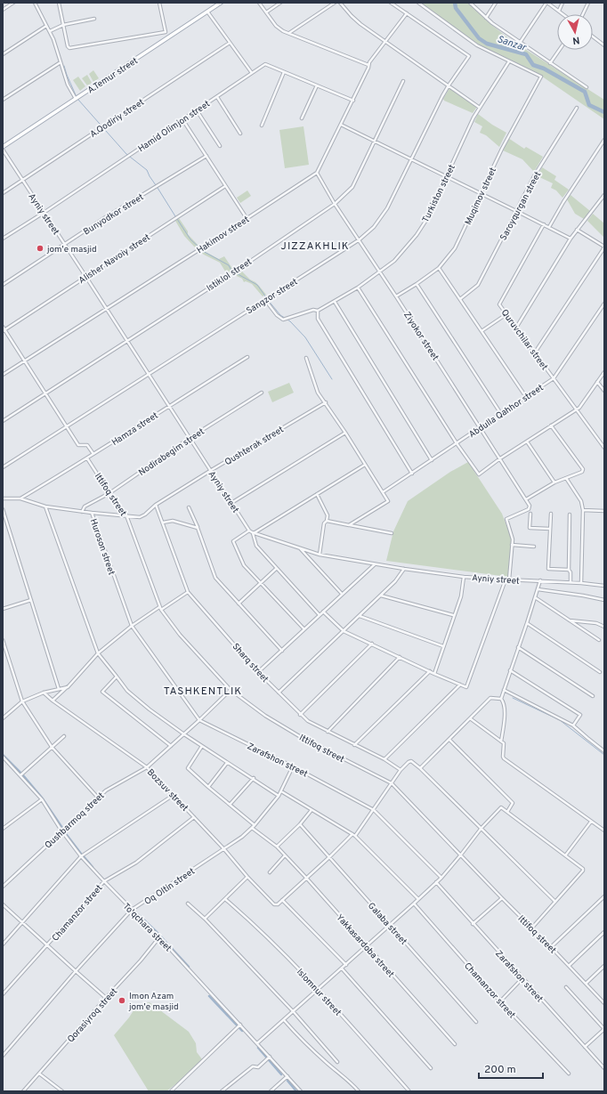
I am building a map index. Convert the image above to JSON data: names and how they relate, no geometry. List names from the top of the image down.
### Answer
{
  "streets": {
    "main road": ["A.Temur street"],
    "street": [
      "A.Qodiriy street",
      "Hamid Olimjon street",
      "Turkiston street",
      "Muqimov street",
      "Saroyqurgan street",
      "Ayniy street",
      "Bunyodkor street",
      "Hakimov street",
      "Alisher Navoiy street",
      "Istiklol street",
      "Sangzor street",
      "Ziyokor street",
      "Quruvchilar street",
      "Abdulla Qahhor street",
      "Hamza street",
      "Qushterak street",
      "Nodirabegim street",
      "Ittifoq street",
      "Huroson street",
      "Sharq street",
      "Zarafshon street",
      "Bozsuv street",
      "Qushbarmoq street",
      "Oq Oltin street",
      "Chamanzor street",
      "Galaba street",
      "To'qchara street",
      "Yakkasardoba street",
      "Islomnur street",
      "Qorasiyroq street"
    ]
  },
  "crossings": [
    ["A.Temur street", "Ayniy street"],
    ["A.Qodiriy street", "Ayniy street"],
    ["Hamid Olimjon street", "Ayniy street"],
    ["Turkiston street", "Muqimov street"],
    ["Turkiston street", "Sangzor street"],
    ["Turkiston street", "Ziyokor street"],
    ["Muqimov street", "Ziyokor street"],
    ["Ayniy street", "Bunyodkor street"],
    ["Ayniy street", "Hakimov street"],
    ["Ayniy street", "Alisher Navoiy street"],
    ["Ayniy street", "Istiklol street"],
    ["Ayniy street", "Sangzor street"],
    ["Ayniy street", "Hamza street"],
    ["Ayniy street", "Qushterak street"],
    ["Ayniy street", "Nodirabegim street"],
    ["Hakimov street", "Ziyokor street"],
    ["Istiklol street", "Ziyokor street"],
    ["Sangzor street", "Ziyokor street"],
    ["Ziyokor street", "Abdulla Qahhor street"],
    ["Quruvchilar street", "Abdulla Qahhor street"],
    ["Hamza street", "Ittifoq street"],
    ["Hamza street", "Huroson street"],
    ["Qushterak street", "Ittifoq street"],
    ["Qushterak street", "Huroson street"],
    ["Qushterak street", "Sharq street"],
    ["Nodirabegim street", "Ittifoq street"],
    ["Nodirabegim street", "Huroson street"],
    ["Ittifoq street", "Qushbarmoq street"],
    ["Huroson street", "Zarafshon street"],
    ["Zarafshon street", "Qushbarmoq street"],
    ["Zarafshon street", "Oq Oltin street"],
    ["Bozsuv street", "Qushbarmoq street"],
    ["Bozsuv street", "Oq Oltin street"],
    ["Bozsuv street", "Chamanzor street"],
    ["Qushbarmoq street", "To'qchara street"],
    ["Oq Oltin street", "To'qchara street"],
    ["Oq Oltin street", "Yakkasardoba street"],
    ["Chamanzor street", "To'qchara street"],
    ["To'qchara street", "Qorasiyroq street"]
  ],
  "districts": ["JIZZAKHLIK", "TASHKENTLIK"],
  "water": ["Sanzar"],
  "places": ["jom'e masjid", "Imon Azam jom'e masjid"],
  "scale_bar": "200 m",
  "north": "bottom"
}
